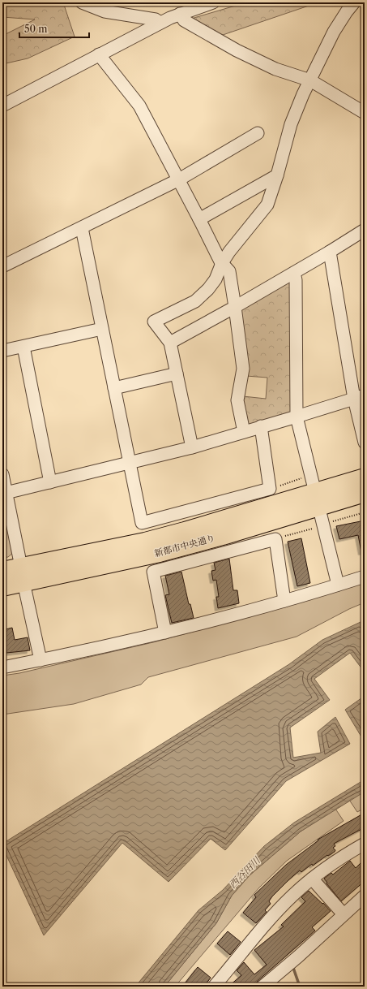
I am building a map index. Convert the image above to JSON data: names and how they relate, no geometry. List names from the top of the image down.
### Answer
{
  "streets": {
    "highway": ["新都市中央通り"]
  },
  "water": ["西谷田川"],
  "scale_bar": "50 m"
}
